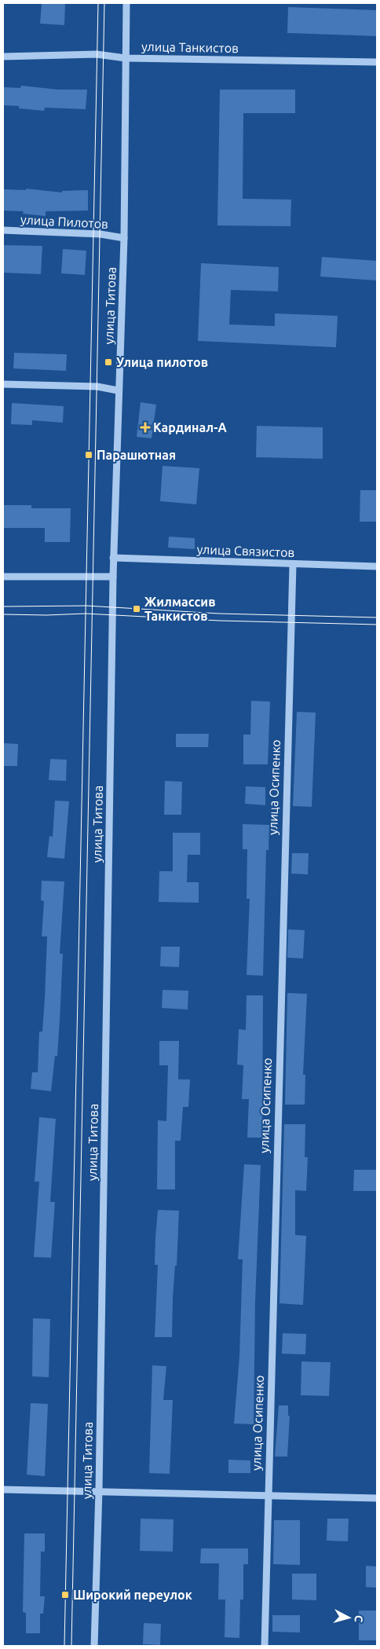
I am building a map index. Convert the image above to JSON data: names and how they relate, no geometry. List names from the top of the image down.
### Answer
{
  "streets": {
    "street": [
      "улица Танкистов",
      "улица Пилотов",
      "улица Титова",
      "улица Связистов",
      "улица Осипенко"
    ]
  },
  "crossings": [
    ["улица Танкистов", "улица Титова"],
    ["улица Пилотов", "улица Титова"],
    ["улица Титова", "улица Связистов"],
    ["улица Связистов", "улица Осипенко"]
  ],
  "places": {
    "transit": [
      "Улица пилотов",
      "Парашютная",
      "Жилмассив Танкистов",
      "Широкий переулок"
    ],
    "health": ["Кардинал-А"]
  },
  "north": "right"
}
